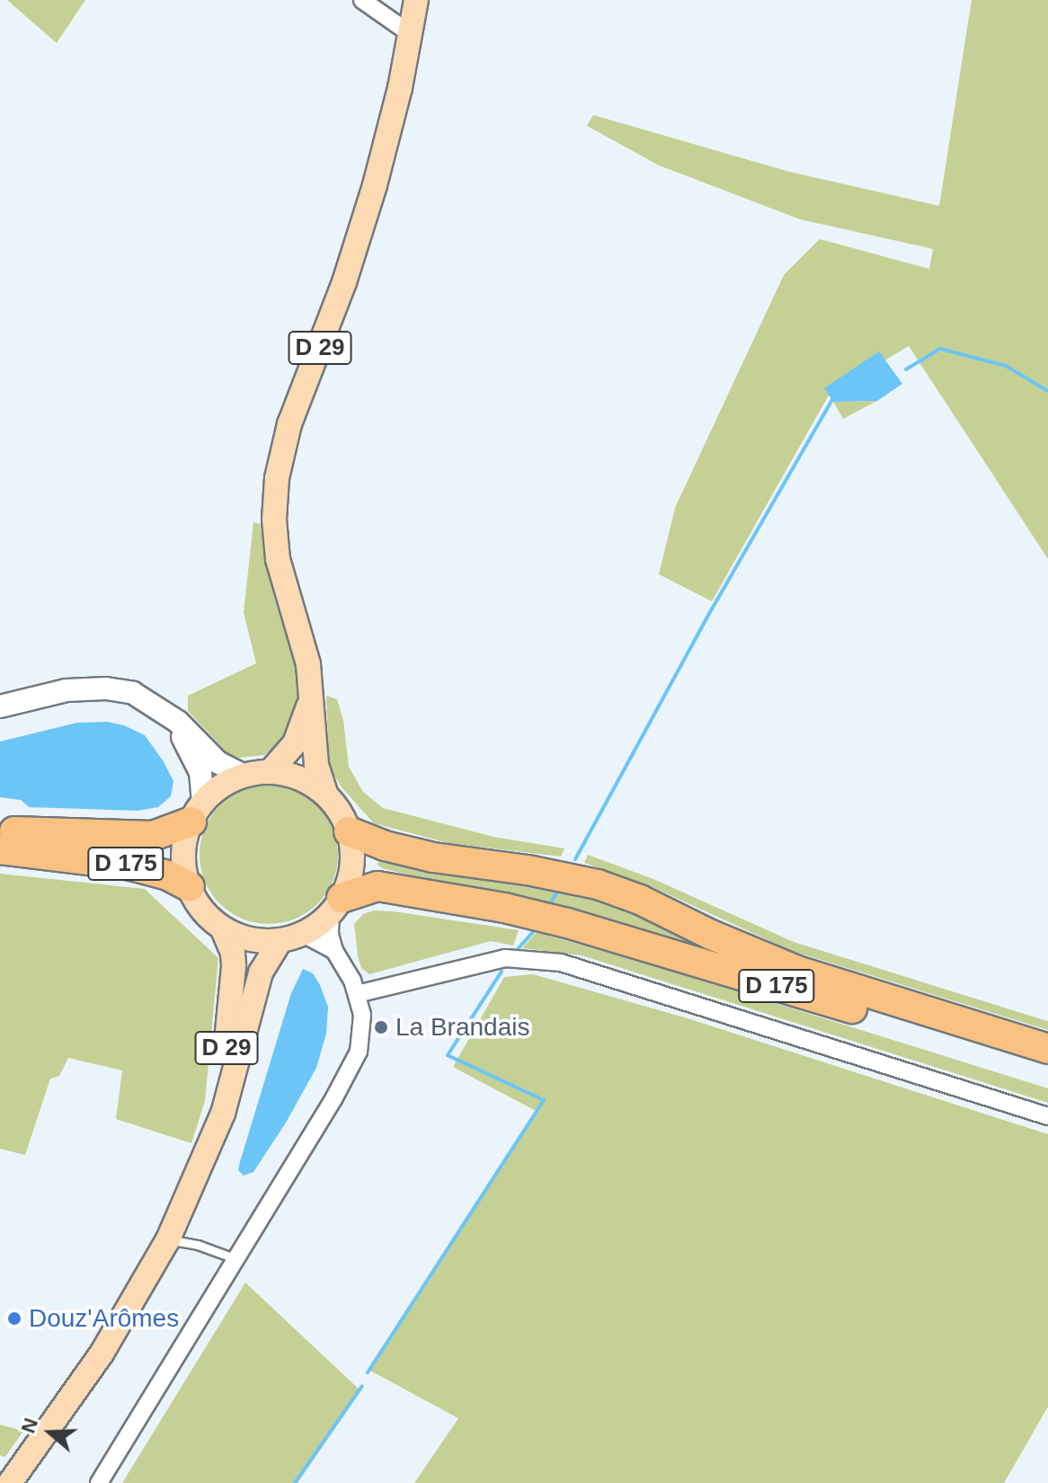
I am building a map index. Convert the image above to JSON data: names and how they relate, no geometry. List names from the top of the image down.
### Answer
{
  "streets": {
    "highway": ["D 175"],
    "main road": ["D 29"]
  },
  "crossings": [
    ["D 29", "D 175"]
  ],
  "places": ["La Brandais", "Douz'Arômes"],
  "north": "left"
}
